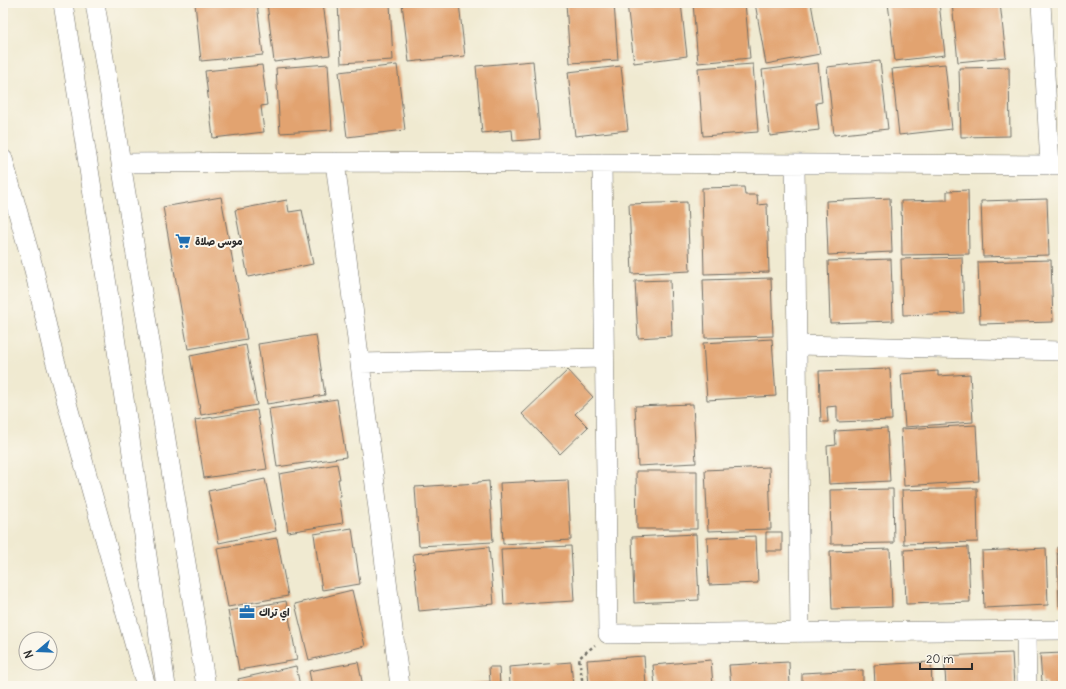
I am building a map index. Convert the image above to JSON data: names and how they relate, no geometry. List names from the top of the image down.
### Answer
{
  "places": {
    "supermarket": ["موسى صلاة"],
    "office": ["اي تراك"]
  },
  "scale_bar": "20 m",
  "north": "left"
}
